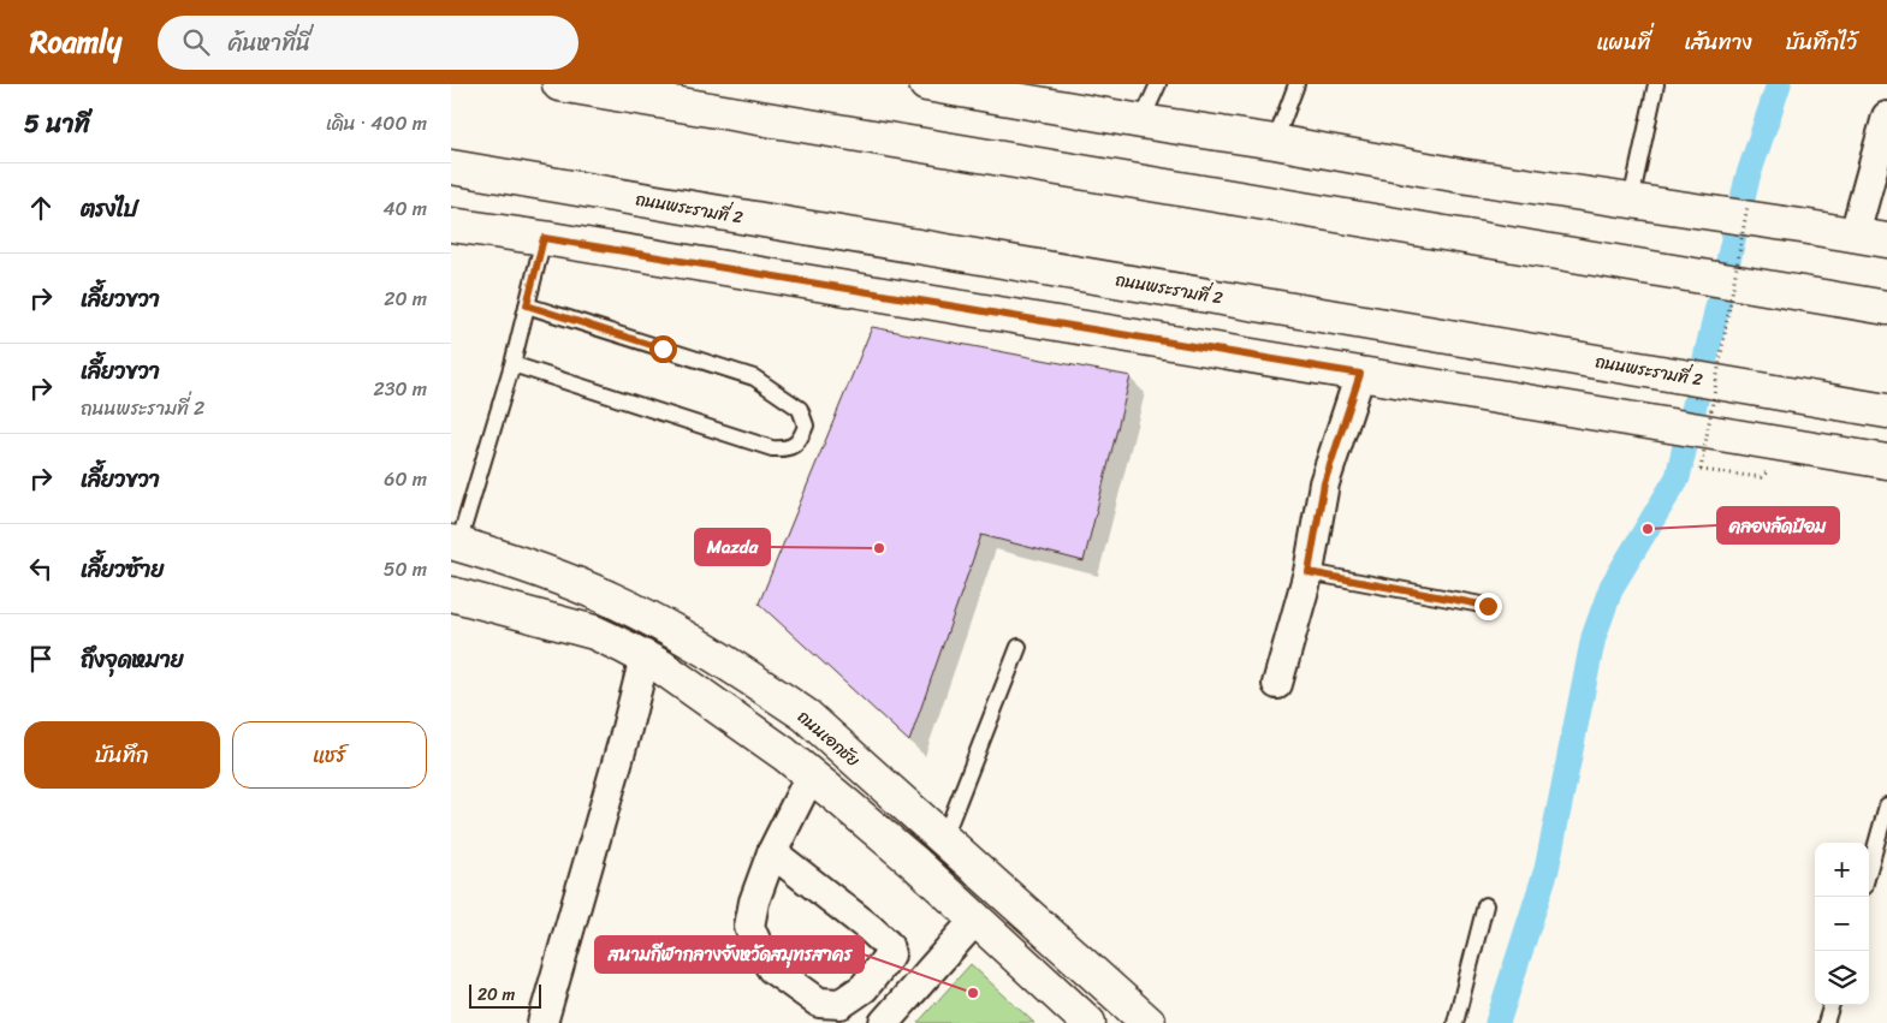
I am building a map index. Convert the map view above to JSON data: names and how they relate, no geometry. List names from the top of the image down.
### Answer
{
  "streets": {
    "main road": ["ถนนพระรามที่ 2", "ถนนเอกชัย"]
  },
  "places": ["คลองลัดป้อม", "Mazda", "สนามกีฬากลางจังหวัดสมุทรสาคร"],
  "scale_bar": "20 m",
  "page": {
    "header": "Roamly",
    "search": "ค้นหาที่นี่",
    "nav": ["แผนที่", "เส้นทาง", "บันทึกไว้"],
    "heading": ["5 นาที", "เดิน · 400 m"],
    "list": [
      ["ตรงไป", "40 m"],
      ["เลี้ยวขวา", "20 m"],
      ["เลี้ยวขวา", "ถนนพระรามที่ 2", "230 m"],
      ["เลี้ยวขวา", "60 m"],
      ["เลี้ยวซ้าย", "50 m"],
      "ถึงจุดหมาย"
    ],
    "buttons": ["บันทึก", "แชร์"],
    "map_buttons": ["+", "−"],
    "scale": "20 m"
  }
}
